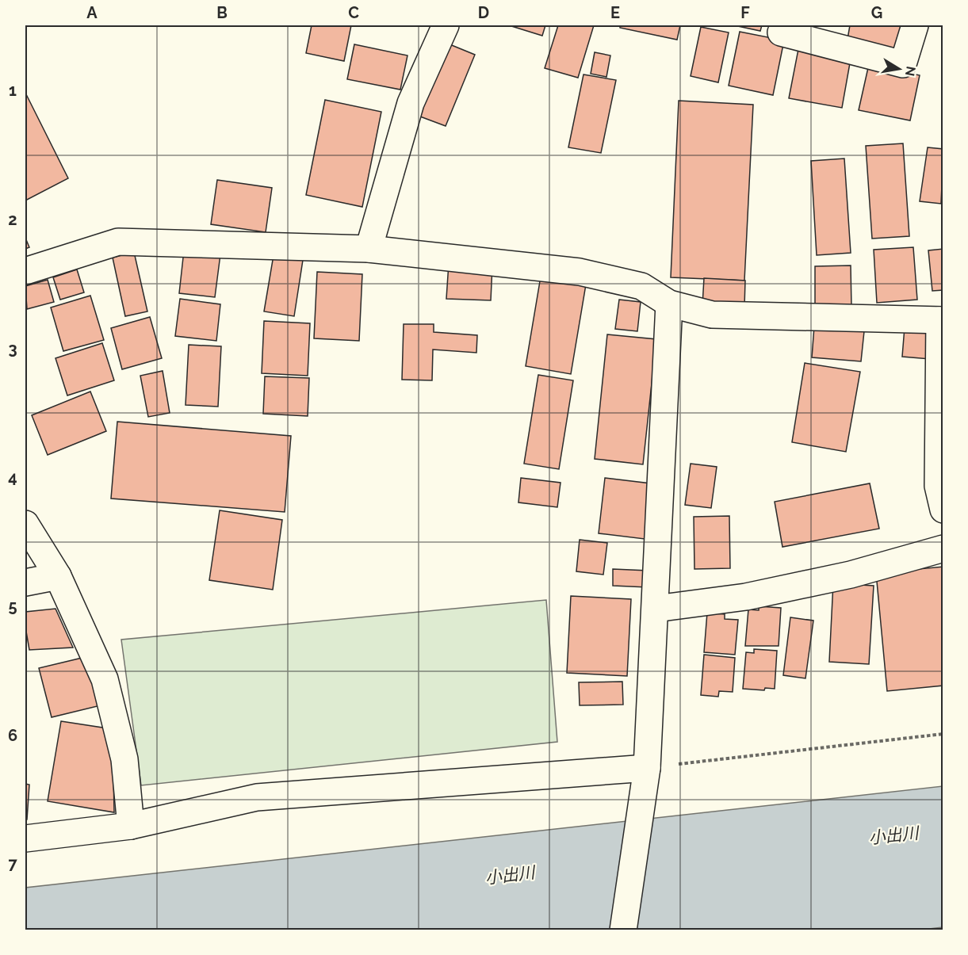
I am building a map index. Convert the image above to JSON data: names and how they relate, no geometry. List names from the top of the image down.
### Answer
{
  "water": ["小出川"],
  "north": "right",
  "grid": {
    "columns": [
      "A",
      "B",
      "C",
      "D",
      "E",
      "F",
      "G"
    ],
    "rows": [
      "1",
      "2",
      "3",
      "4",
      "5",
      "6",
      "7"
    ]
  }
}
